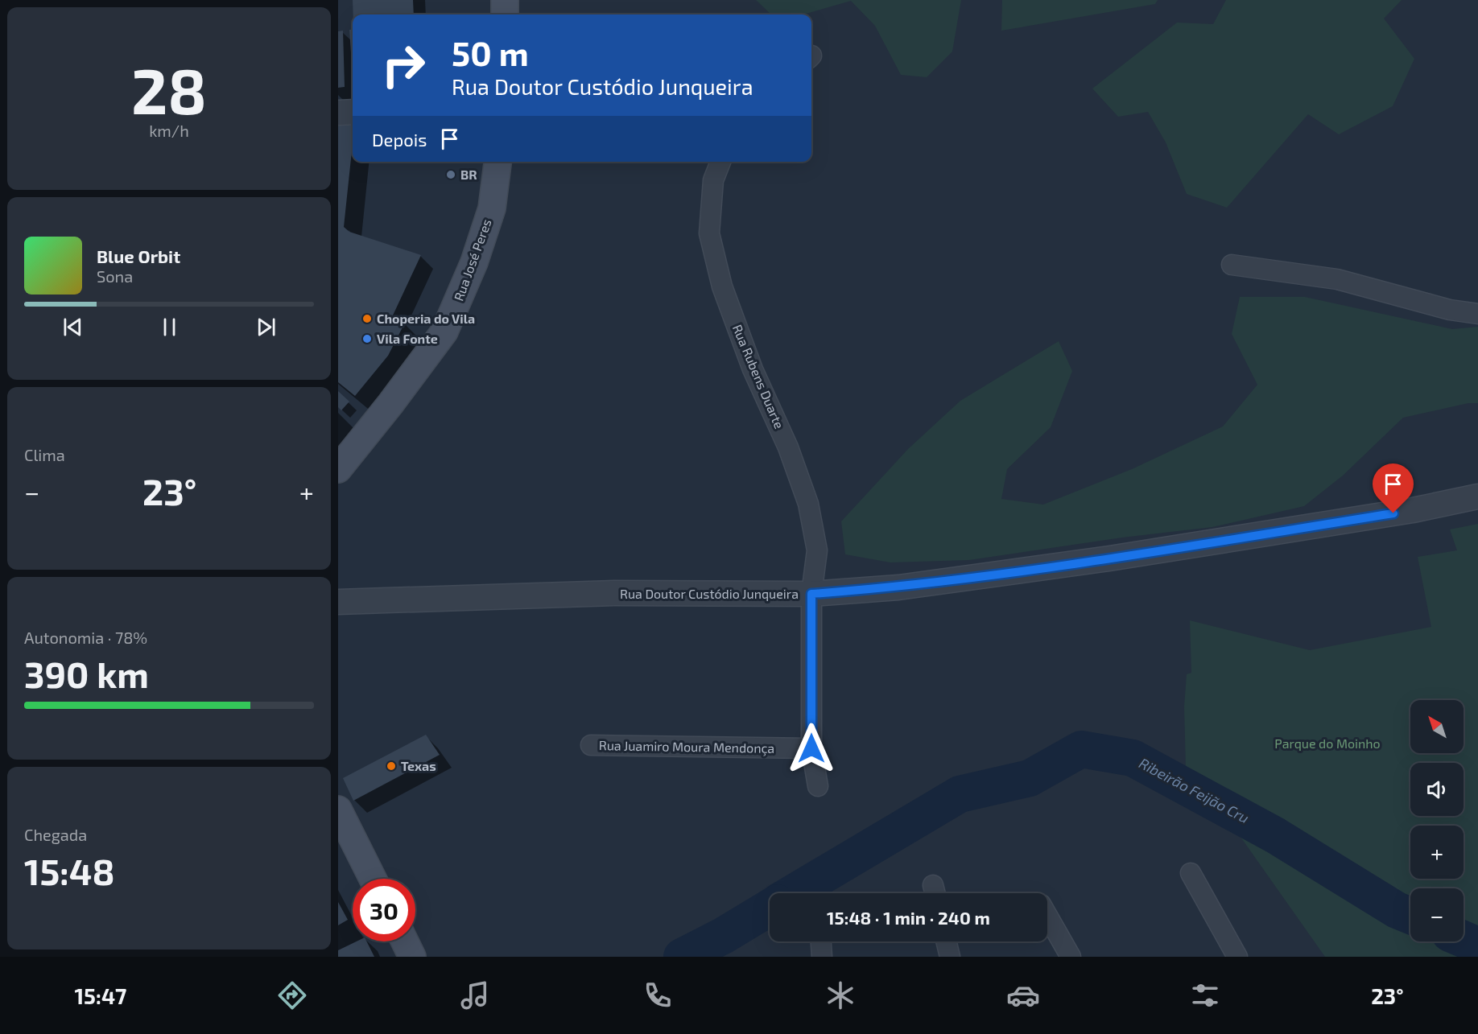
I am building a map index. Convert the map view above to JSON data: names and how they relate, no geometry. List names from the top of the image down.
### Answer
{
  "streets": {
    "main road": ["Rua José Peres"],
    "street": ["Rua Rubens Duarte", "Rua Doutor Custódio Junqueira", "Rua Juamiro Moura Mendonça"]
  },
  "crossings": [
    ["Rua Rubens Duarte", "Rua Doutor Custódio Junqueira"],
    ["Rua Rubens Duarte", "Rua Juamiro Moura Mendonça"]
  ],
  "water": ["Ribeirão Feijão Cru"],
  "parks": ["Parque do Moinho"],
  "places": [
    "BR",
    "Choperia do Vila",
    "Vila Fonte",
    "Texas"
  ],
  "north": "top left",
  "page": {
    "tile": [
      ["28", "km/h"],
      "Clima",
      ["Autonomia · 78%", "390 km"],
      ["Chegada", "15:48"]
    ],
    "turn": ["50 m", "Rua Doutor Custódio Junqueira"],
    "then": "Depois",
    "song": ["Blue Orbit", "Sona"],
    "heat": ["−", "23°", "+"],
    "map_buttons": ["+", "−"],
    "limit": "30",
    "trip": "15:48 · 1 min · 240 m",
    "tabs": ["15:47", "23°"]
  }
}
